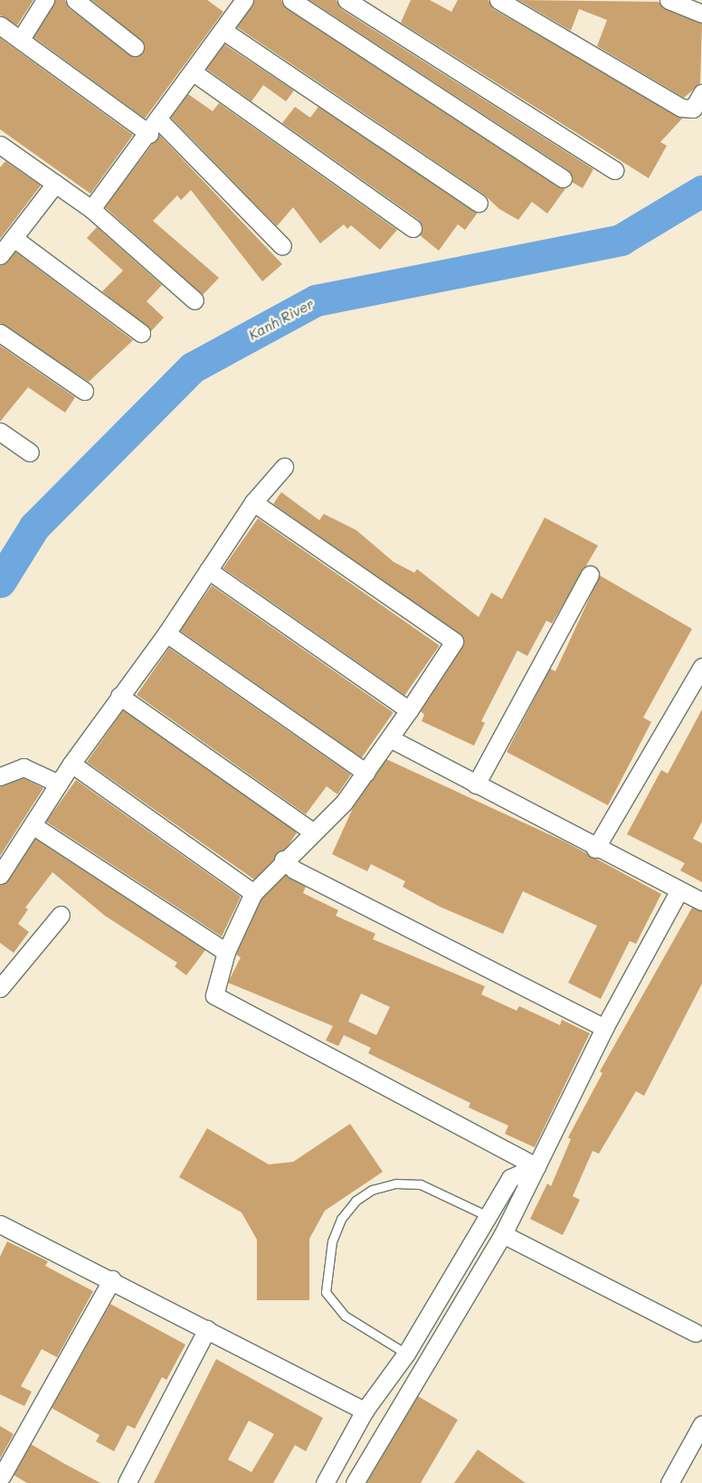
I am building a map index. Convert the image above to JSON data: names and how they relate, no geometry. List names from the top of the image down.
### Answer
{
  "water": ["Kanh River"]
}
